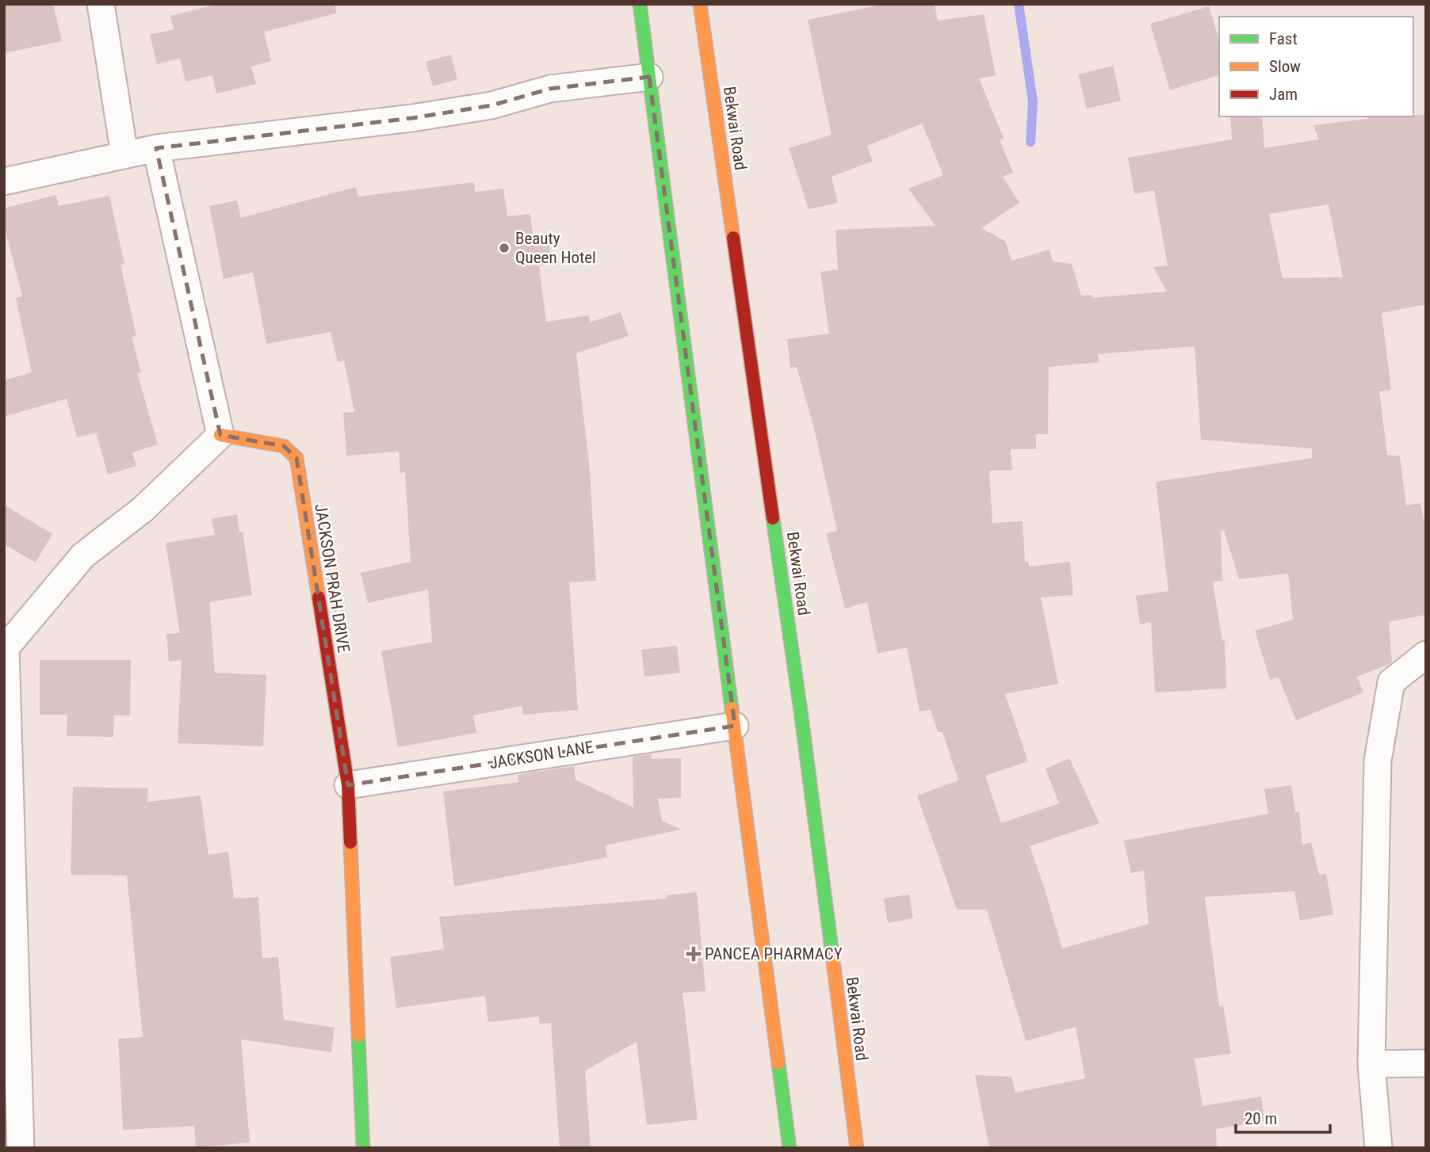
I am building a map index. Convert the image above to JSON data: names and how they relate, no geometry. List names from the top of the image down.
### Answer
{
  "streets": {
    "main road": ["Bekwai Road", "JACKSON PRAH DRIVE"],
    "street": ["JACKSON LANE"]
  },
  "crossings": [
    ["JACKSON PRAH DRIVE", "JACKSON LANE"]
  ],
  "places": {
    "other": ["Beauty Queen Hotel"],
    "health": ["PANCEA PHARMACY"]
  },
  "legend": ["Fast", "Slow", "Jam"],
  "scale_bar": "20 m"
}
